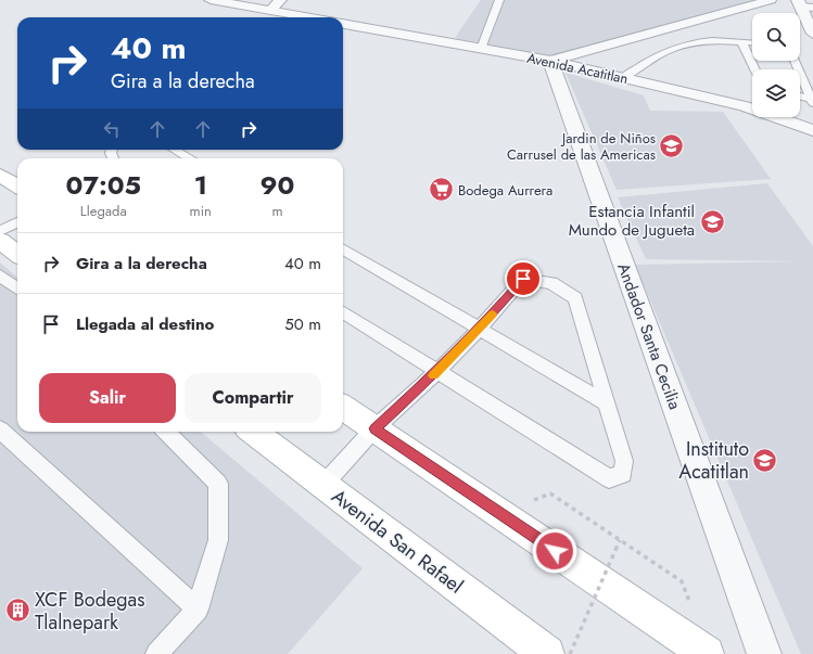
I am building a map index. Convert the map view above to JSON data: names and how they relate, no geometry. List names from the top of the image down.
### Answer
{
  "streets": {
    "main road": ["Avenida San Rafael"],
    "street": ["Avenida Acatitlan", "Andador Santa Cecilia"]
  },
  "crossings": [
    ["Avenida Acatitlan", "Andador Santa Cecilia"]
  ],
  "places": {
    "school or university": ["Jardin de Niños Carrusel de las Americas", "Estancia Infantil Mundo de Jugueta", "Instituto Acatitlan"],
    "supermarket": ["Bodega Aurrera"],
    "building": ["XCF Bodegas Tlalnepark"]
  },
  "page": {
    "turn": ["40 m", "Gira a la derecha"],
    "eta": [
      "07:05",
      "Llegada",
      "1",
      "min",
      "90",
      "m"
    ],
    "list": [
      {
        "name": "Gira a la derecha",
        "value": "40 m"
      },
      {
        "name": "Llegada al destino",
        "value": "50 m"
      }
    ],
    "buttons": ["Salir", "Compartir"]
  }
}
